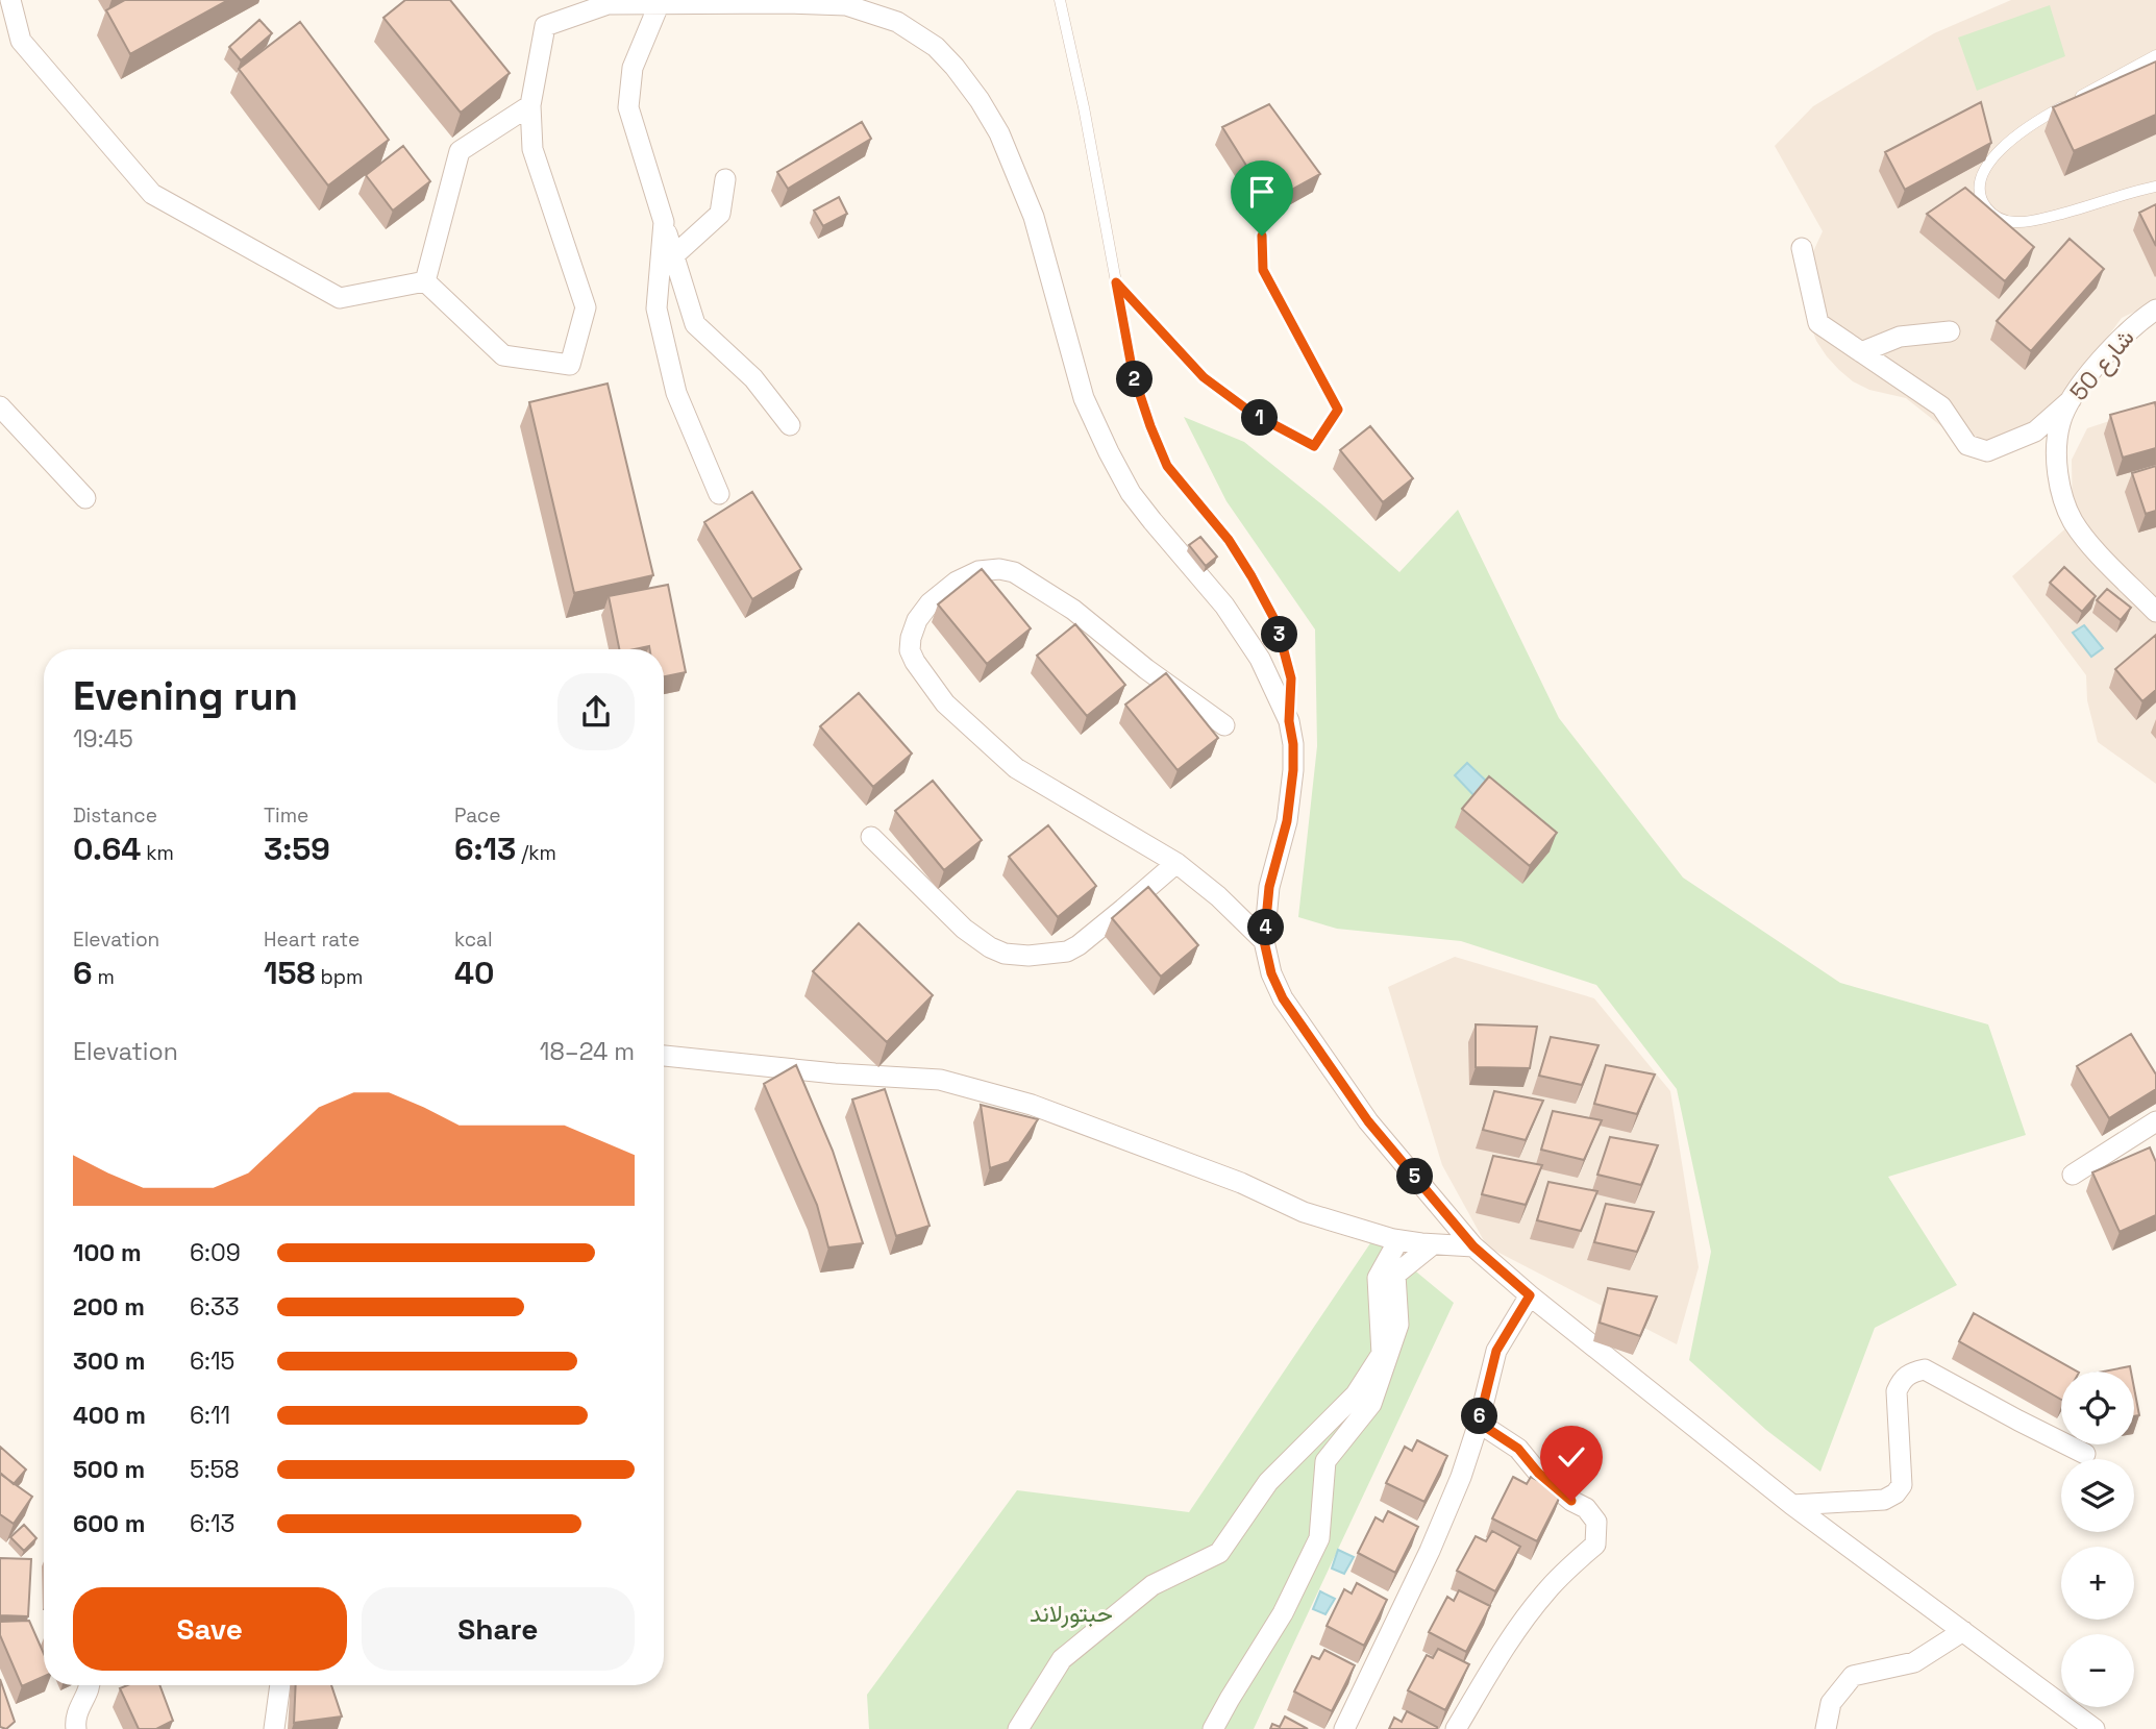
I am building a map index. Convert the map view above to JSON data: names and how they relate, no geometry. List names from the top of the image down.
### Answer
{
  "streets": {
    "street": ["شارع 50"]
  },
  "parks": ["حبتورلاند"],
  "page": {
    "pins": [
      "2",
      "1",
      "3",
      "4",
      "5",
      "6"
    ],
    "heading": ["Evening run", "19:45"],
    "stats": [
      ["Distance", "0.64 km"],
      ["Time", "3:59"],
      ["Pace", "6:13 /km"],
      ["Elevation", "6 m"],
      ["Heart rate", "158 bpm"],
      ["kcal", "40"]
    ],
    "chart": ["Elevation", "18–24 m"],
    "list": [
      {
        "name": "100 m",
        "note": "6:09"
      },
      {
        "name": "200 m",
        "note": "6:33"
      },
      {
        "name": "300 m",
        "note": "6:15"
      },
      {
        "name": "400 m",
        "note": "6:11"
      },
      {
        "name": "500 m",
        "note": "5:58"
      },
      {
        "name": "600 m",
        "note": "6:13"
      }
    ],
    "map_buttons": ["+", "−"],
    "buttons": ["Save", "Share"]
  }
}
